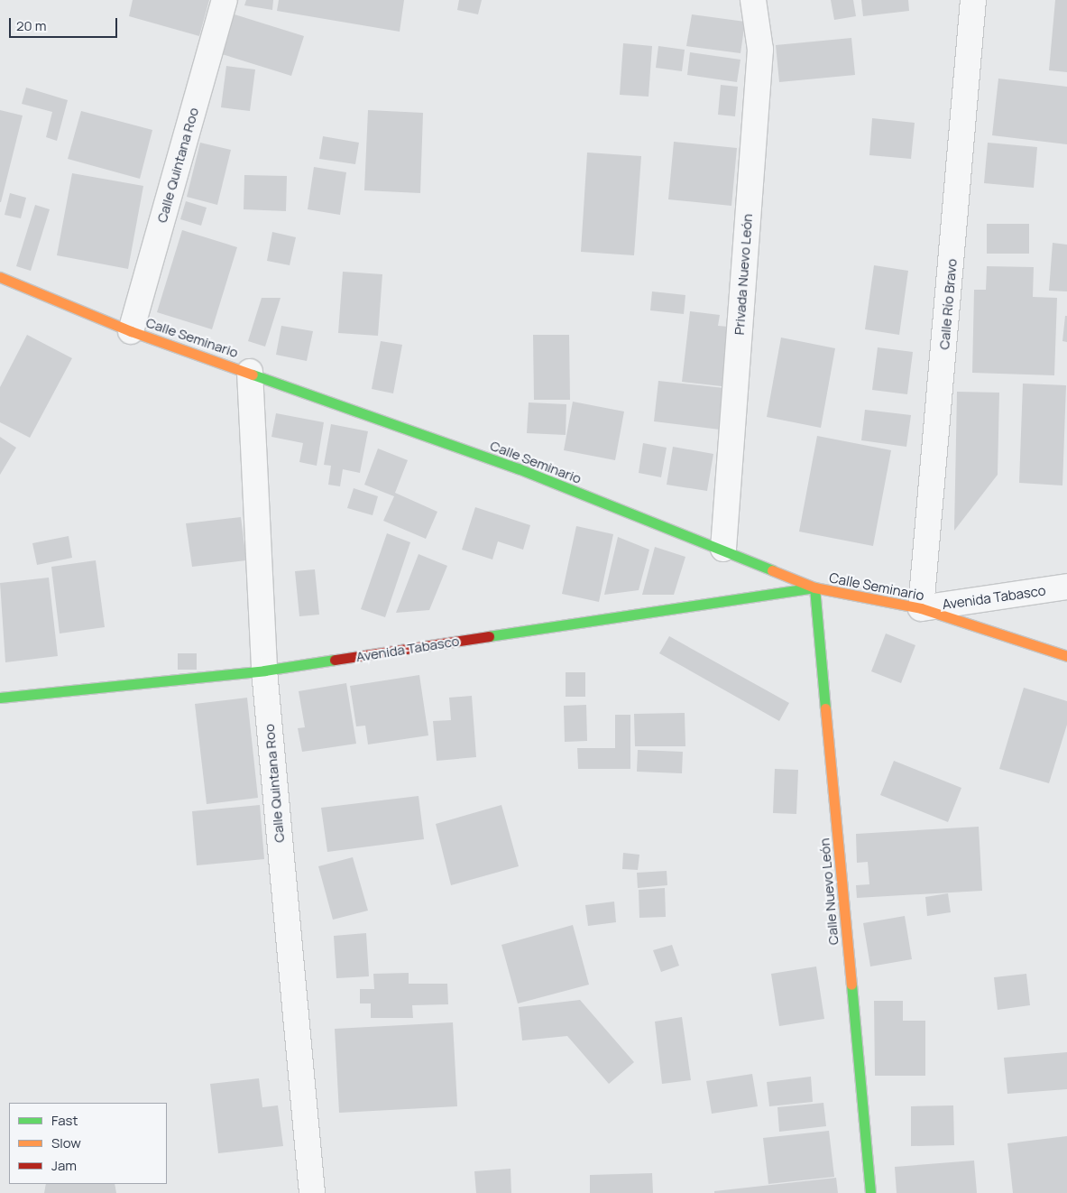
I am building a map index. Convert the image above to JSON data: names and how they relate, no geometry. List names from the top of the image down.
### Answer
{
  "streets": {
    "street": [
      "Calle Quintana Roo",
      "Privada Nuevo León",
      "Calle Río Bravo",
      "Calle Seminario",
      "Avenida Tabasco",
      "Calle Nuevo León"
    ]
  },
  "crossings": [
    ["Calle Quintana Roo", "Calle Seminario"],
    ["Calle Quintana Roo", "Avenida Tabasco"],
    ["Privada Nuevo León", "Calle Seminario"],
    ["Calle Río Bravo", "Calle Seminario"],
    ["Calle Río Bravo", "Avenida Tabasco"],
    ["Calle Seminario", "Avenida Tabasco"],
    ["Calle Seminario", "Calle Nuevo León"],
    ["Avenida Tabasco", "Calle Nuevo León"]
  ],
  "legend": ["Fast", "Slow", "Jam"],
  "scale_bar": "20 m"
}
